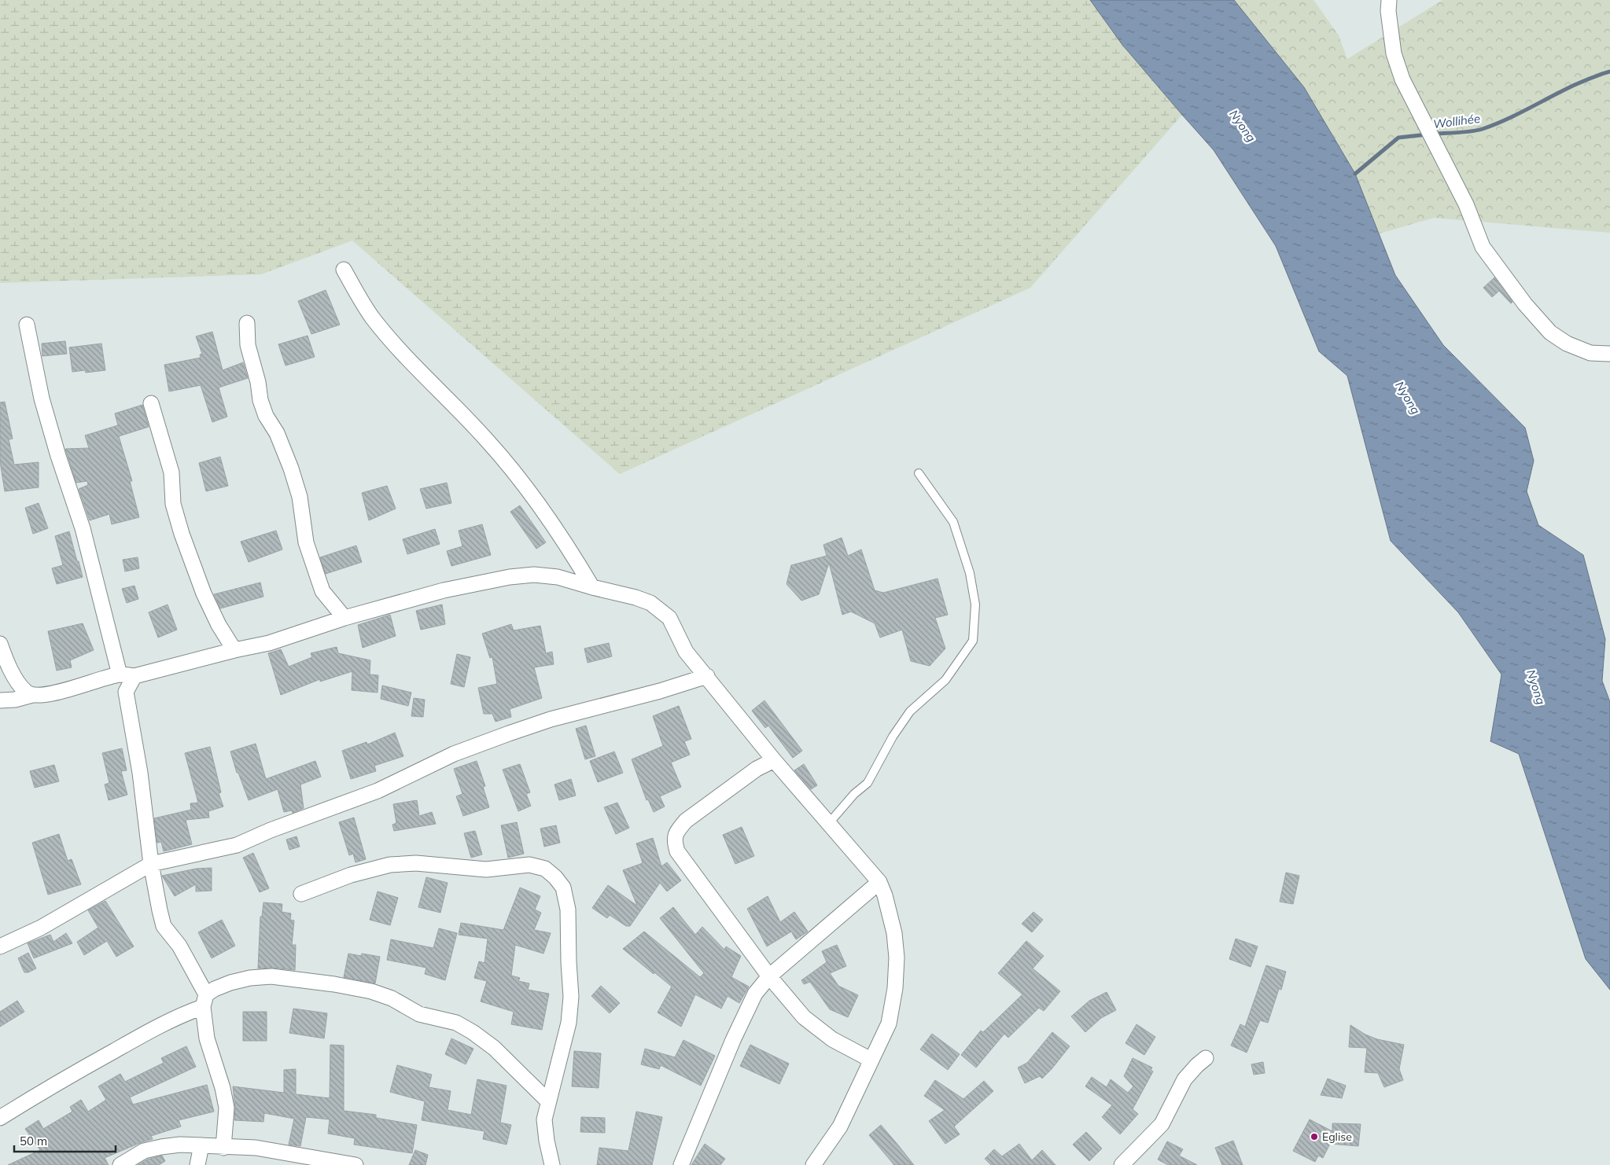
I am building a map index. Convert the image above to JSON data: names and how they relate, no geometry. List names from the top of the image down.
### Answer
{
  "water": ["Wollihée", "Nyong"],
  "places": ["Eglise"],
  "scale_bar": "50 m"
}
